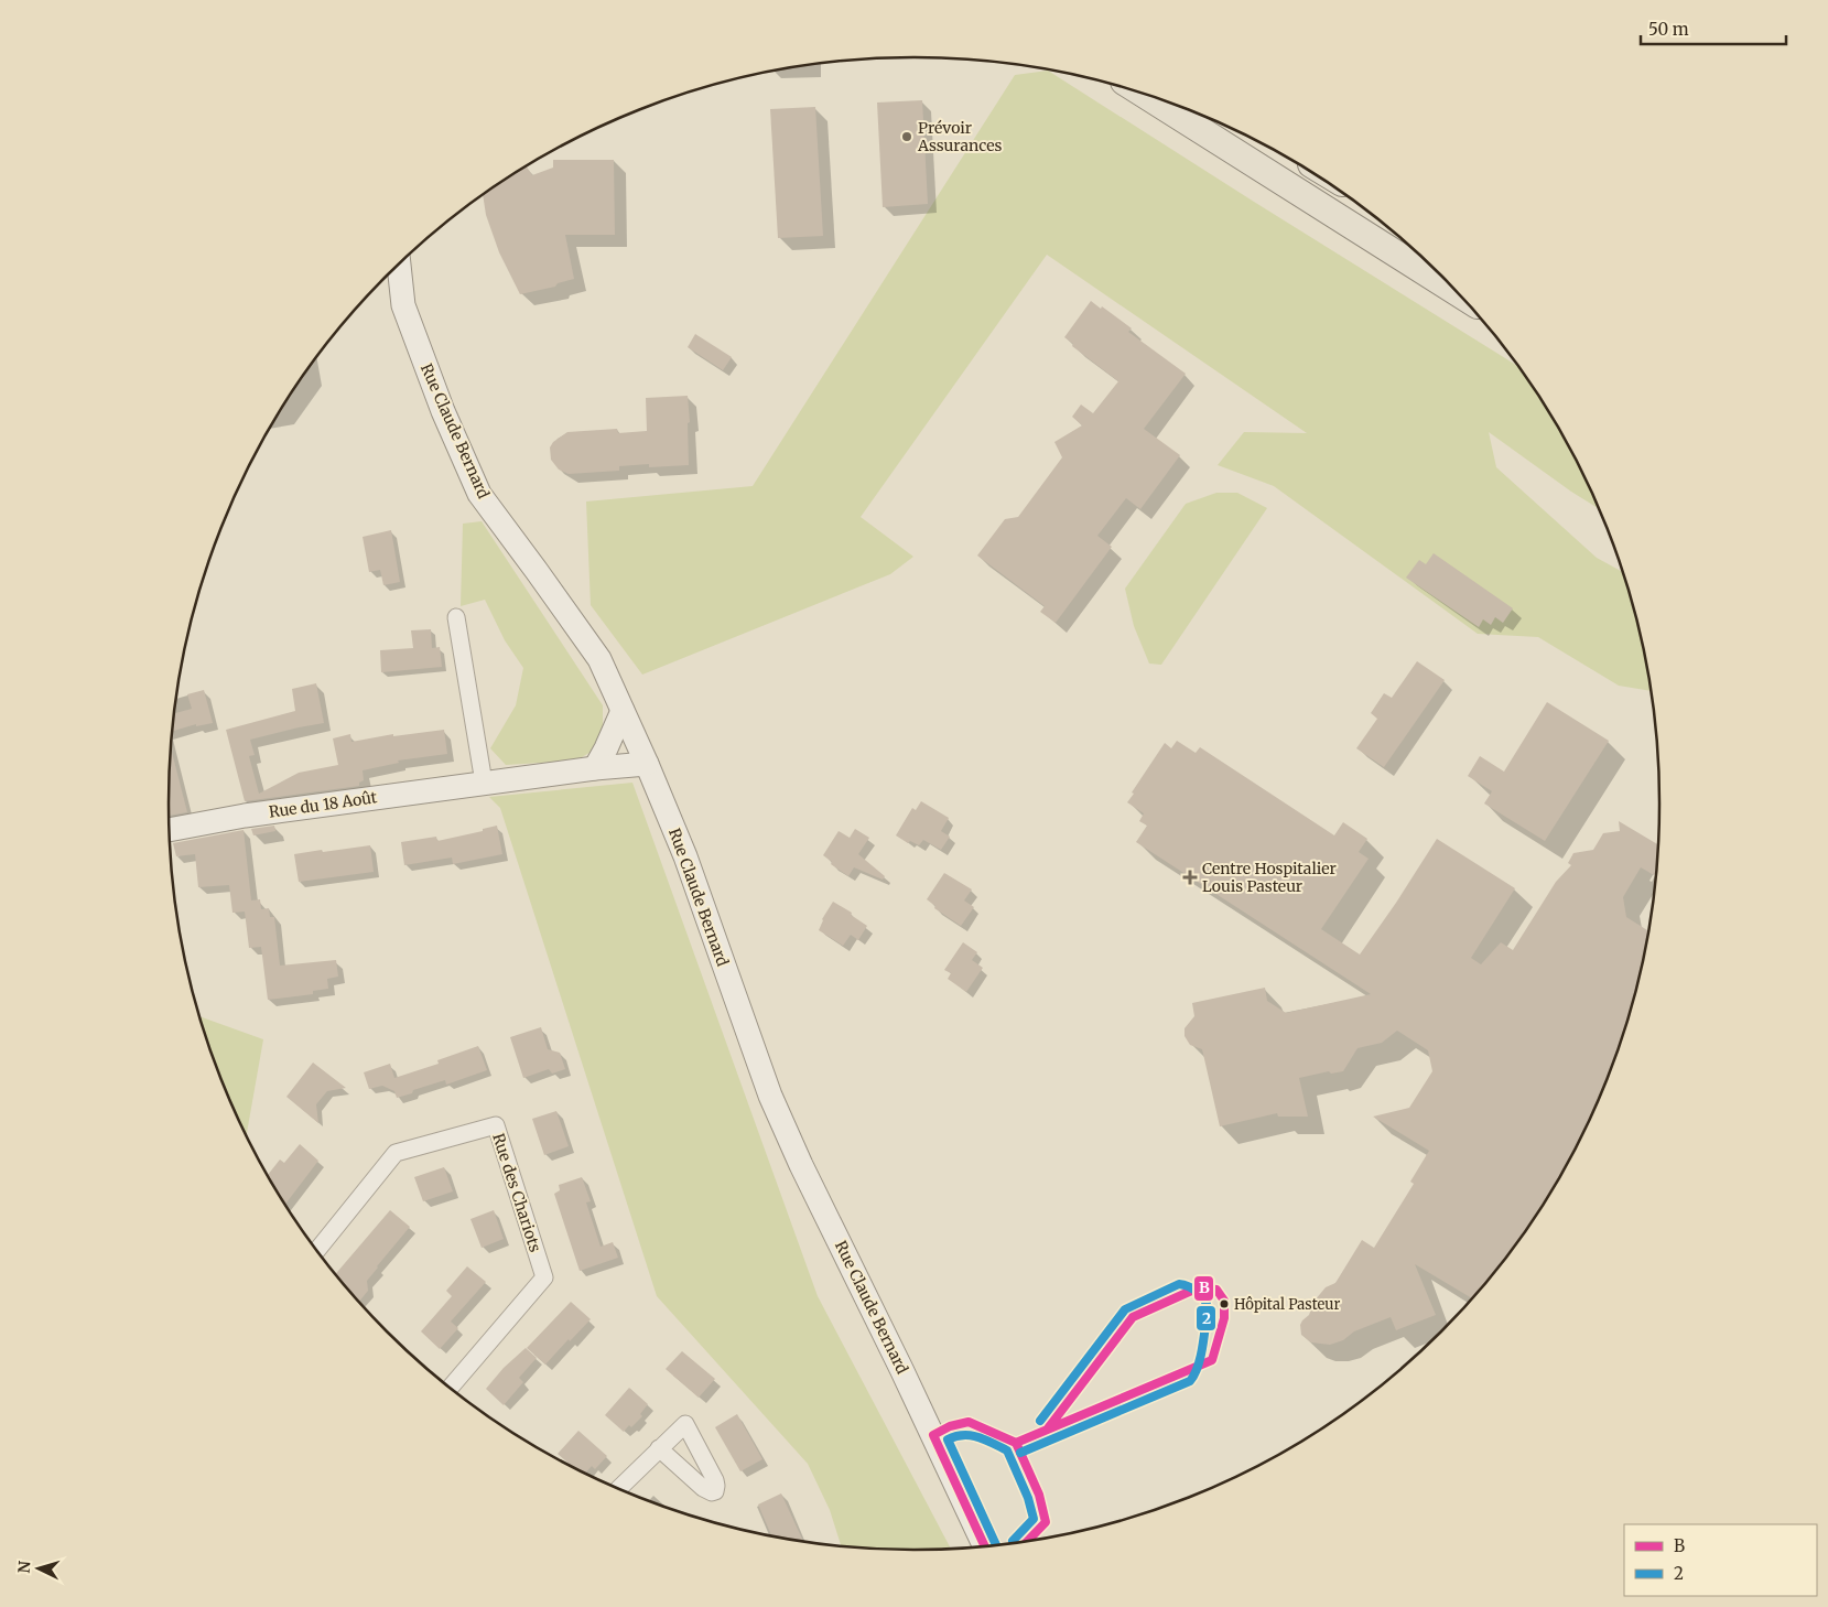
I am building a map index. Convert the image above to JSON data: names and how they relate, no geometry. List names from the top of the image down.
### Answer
{
  "streets": {
    "street": ["Rue Claude Bernard", "Rue du 18 Août", "Rue des Chariots"]
  },
  "crossings": [
    ["Rue Claude Bernard", "Rue du 18 Août"]
  ],
  "places": {
    "other": ["Prévoir Assurances", "Hôpital Pasteur"],
    "health": ["Centre Hospitalier Louis Pasteur"]
  },
  "lines": ["transit line 2", "transit line B"],
  "legend": ["B", "2"],
  "scale_bar": "50 m",
  "north": "left"
}
